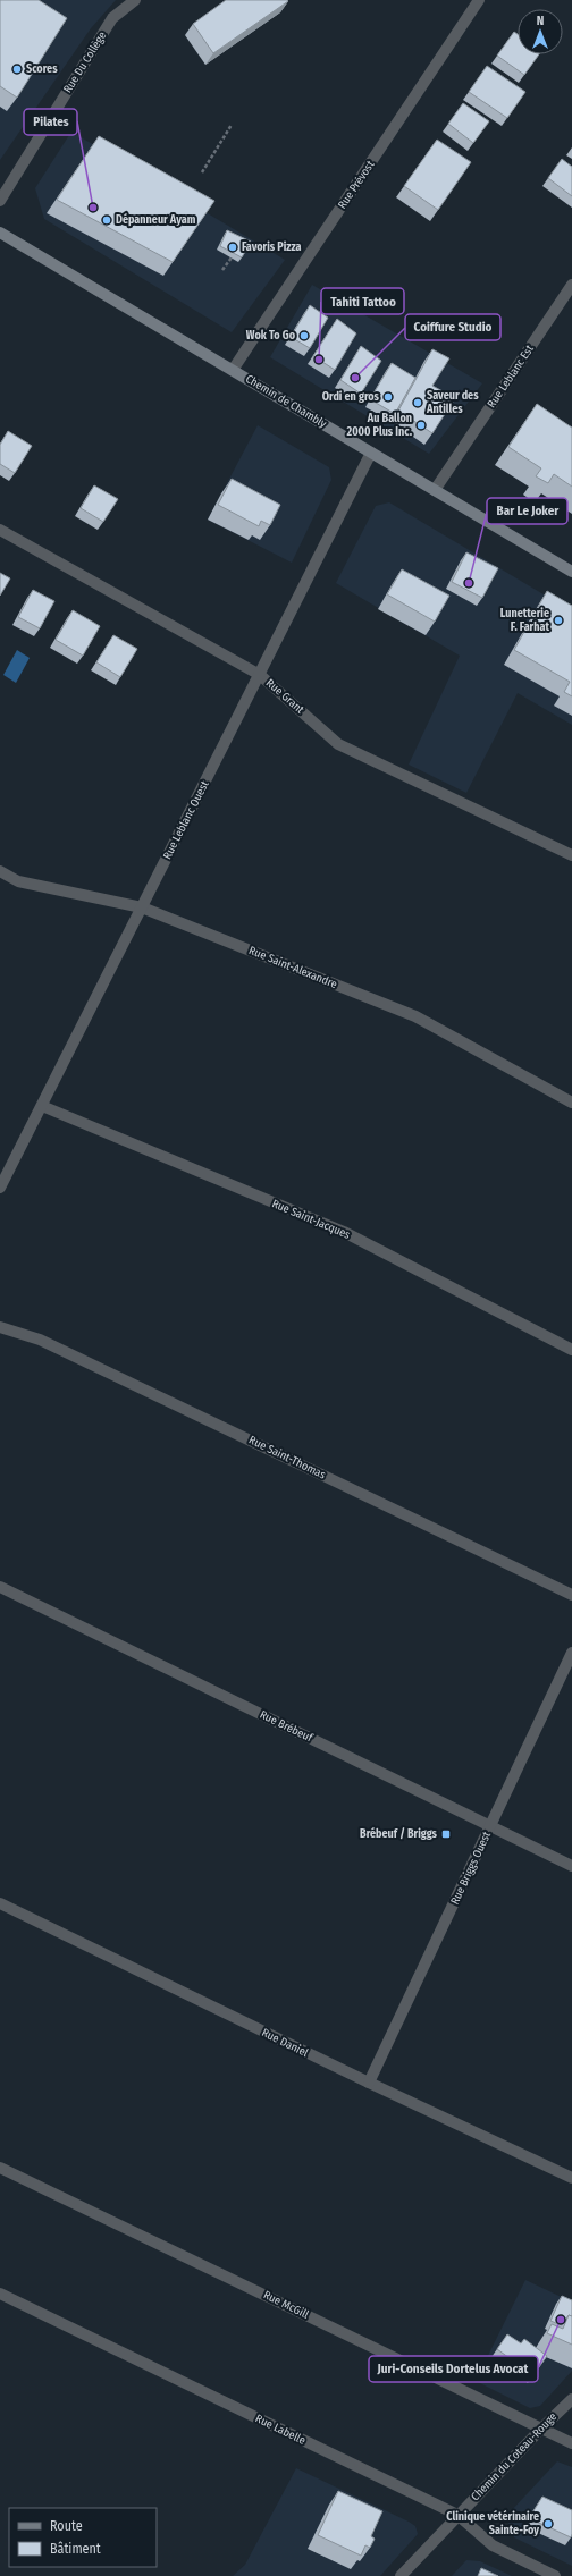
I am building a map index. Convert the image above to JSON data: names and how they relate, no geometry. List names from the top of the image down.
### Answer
{
  "streets": {
    "main road": ["Chemin de Chambly"],
    "street": [
      "Rue Du Collège",
      "Rue Prévost",
      "Rue Leblanc Est",
      "Rue Grant",
      "Rue Leblanc Ouest",
      "Rue Saint-Alexandre",
      "Rue Saint-Jacques",
      "Rue Saint-Thomas",
      "Rue Brébeuf",
      "Rue Briggs Ouest",
      "Rue Daniel",
      "Rue McGill",
      "Rue Labelle",
      "Chemin du Coteau-Rouge"
    ]
  },
  "crossings": [
    ["Rue Prévost", "Chemin de Chambly"],
    ["Rue Leblanc Est", "Chemin de Chambly"],
    ["Chemin de Chambly", "Rue Leblanc Ouest"],
    ["Rue Grant", "Rue Leblanc Ouest"],
    ["Rue Leblanc Ouest", "Rue Saint-Alexandre"],
    ["Rue Leblanc Ouest", "Rue Saint-Jacques"],
    ["Rue Brébeuf", "Rue Briggs Ouest"],
    ["Rue Briggs Ouest", "Rue Daniel"],
    ["Rue McGill", "Chemin du Coteau-Rouge"],
    ["Rue Labelle", "Chemin du Coteau-Rouge"]
  ],
  "places": {
    "other": [
      "Scores",
      "Pilates",
      "Dépanneur Ayam",
      "Favoris Pizza",
      "Wok To Go",
      "Tahiti Tattoo",
      "Coiffure Studio",
      "Ordi en gros",
      "Saveur des Antilles",
      "Au Ballon 2000 Plus Inc.",
      "Bar Le Joker",
      "Lunetterie F. Farhat",
      "Juri-Conseils Dortelus Avocat",
      "Clinique vétérinaire Sainte-Foy"
    ],
    "transit": ["Brébeuf / Briggs"]
  },
  "legend": ["Route", "Bâtiment"],
  "north": "top"
}
